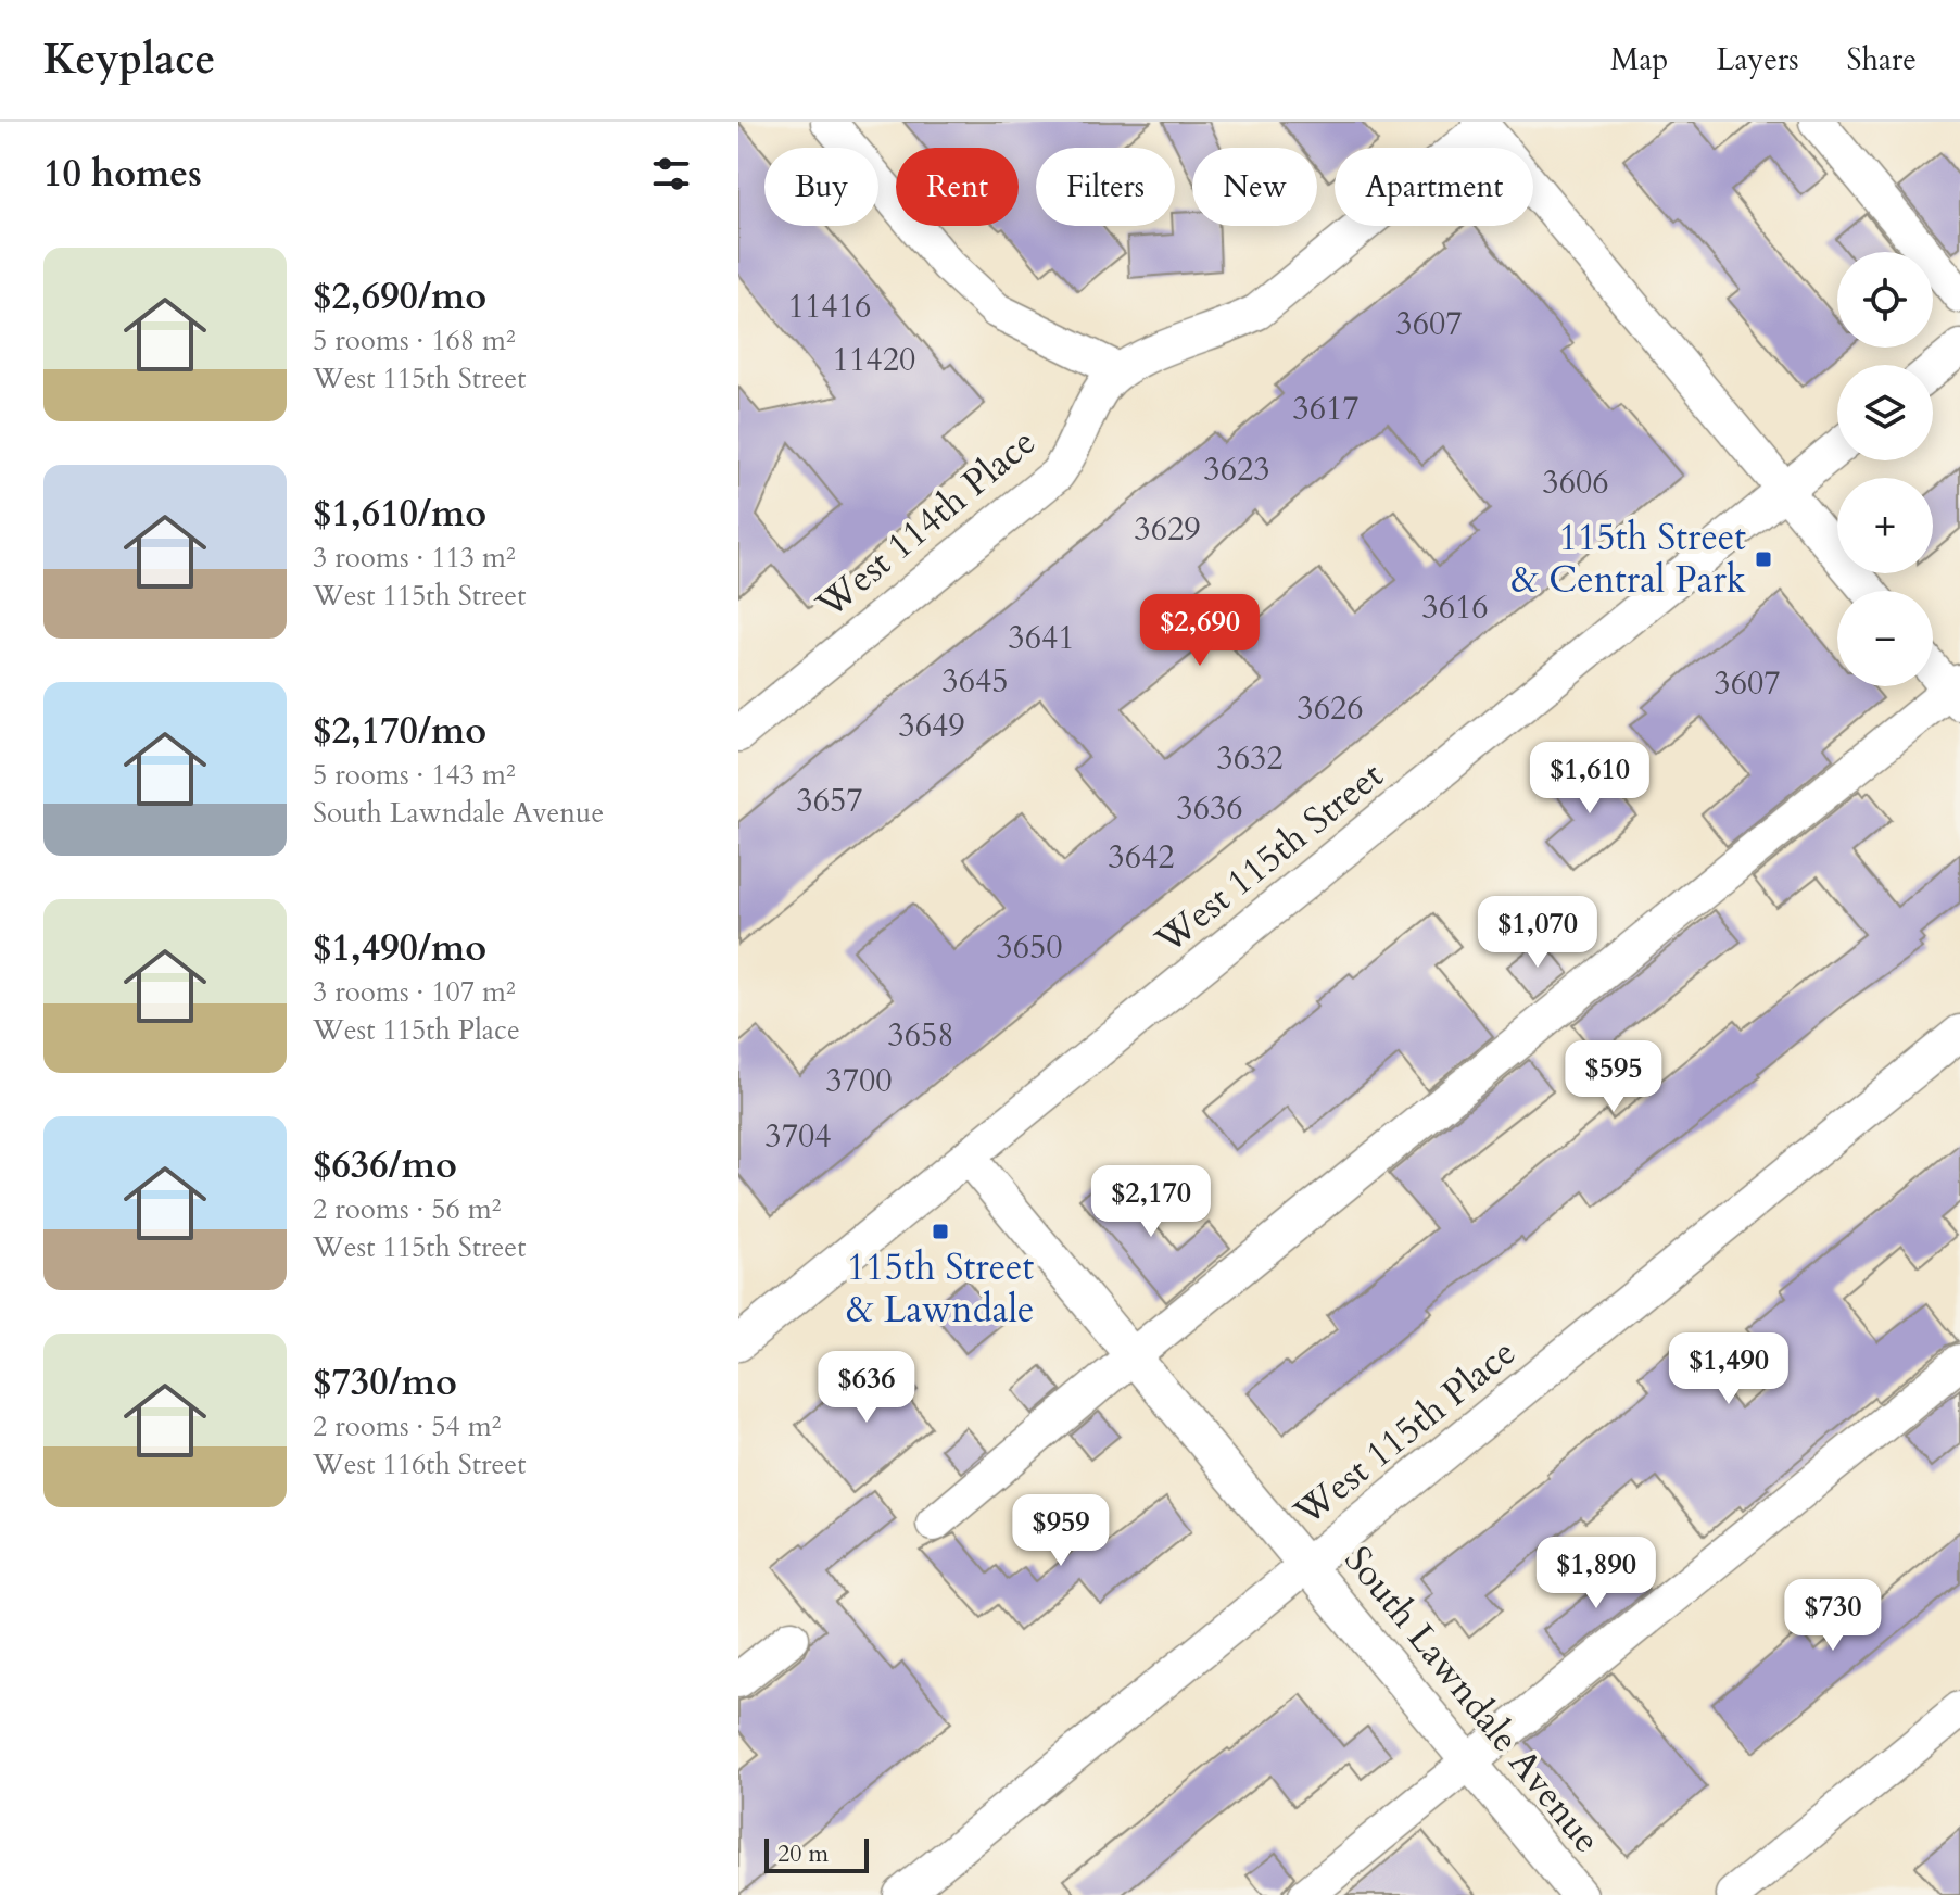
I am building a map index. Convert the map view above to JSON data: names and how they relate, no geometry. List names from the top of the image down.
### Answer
{
  "streets": {
    "street": [
      "West 114th Place",
      "West 115th Street",
      "West 115th Place",
      "South Lawndale Avenue"
    ]
  },
  "crossings": [
    ["West 115th Street", "South Lawndale Avenue"],
    ["West 115th Place", "South Lawndale Avenue"]
  ],
  "places": {
    "transit": ["115th Street & Central Park", "115th Street & Lawndale"]
  },
  "house_numbers": [
    "11416",
    "3607",
    "11420",
    "3617",
    "3623",
    "3606",
    "3629",
    "3616",
    "3641",
    "3645",
    "3607",
    "3626",
    "3649",
    "3632",
    "3657",
    "3636",
    "3642",
    "3650",
    "3658",
    "3700",
    "3704"
  ],
  "scale_bar": "20 m",
  "page": {
    "header": "Keyplace",
    "nav": ["Map", "Layers", "Share"],
    "heading": "10 homes",
    "chip": [
      "Buy",
      "Rent",
      "Filters",
      "New",
      "Apartment"
    ],
    "list": [
      {
        "name": "$2,690/mo",
        "note": "5 rooms · 168 m² · West 115th Street"
      },
      {
        "name": "$1,610/mo",
        "note": "3 rooms · 113 m² · West 115th Street"
      },
      {
        "name": "$2,170/mo",
        "note": "5 rooms · 143 m² · South Lawndale Avenue"
      },
      {
        "name": "$1,490/mo",
        "note": "3 rooms · 107 m² · West 115th Place"
      },
      {
        "name": "$636/mo",
        "note": "2 rooms · 56 m² · West 115th Street"
      },
      {
        "name": "$730/mo",
        "note": "2 rooms · 54 m² · West 116th Street"
      }
    ],
    "map_buttons": ["+", "−"],
    "price": [
      "$2,690",
      "$1,610",
      "$1,070",
      "$595",
      "$2,170",
      "$1,490",
      "$636",
      "$959",
      "$1,890",
      "$730"
    ],
    "scale": "20 m"
  }
}
